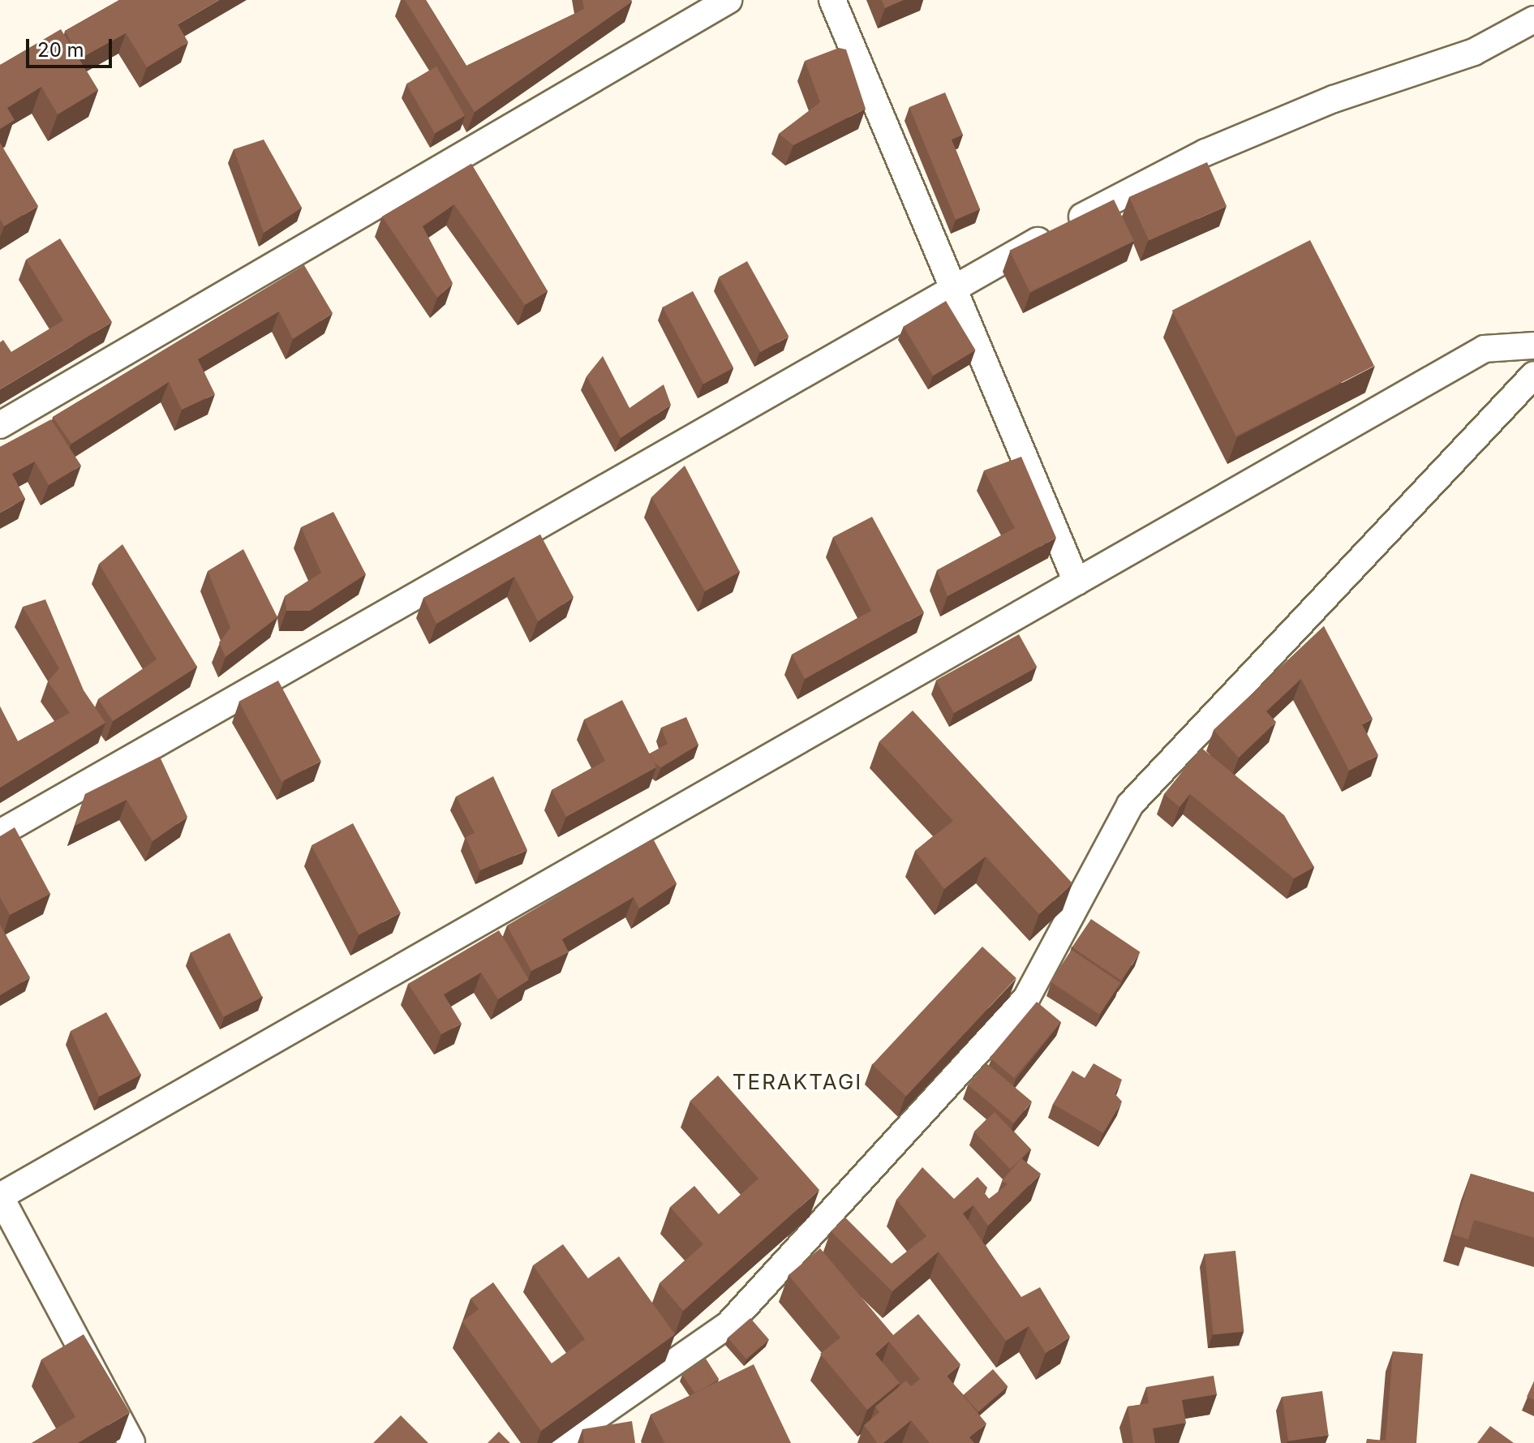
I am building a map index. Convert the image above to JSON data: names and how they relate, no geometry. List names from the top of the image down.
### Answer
{
  "districts": ["TERAKTAGI"],
  "scale_bar": "20 m"
}
